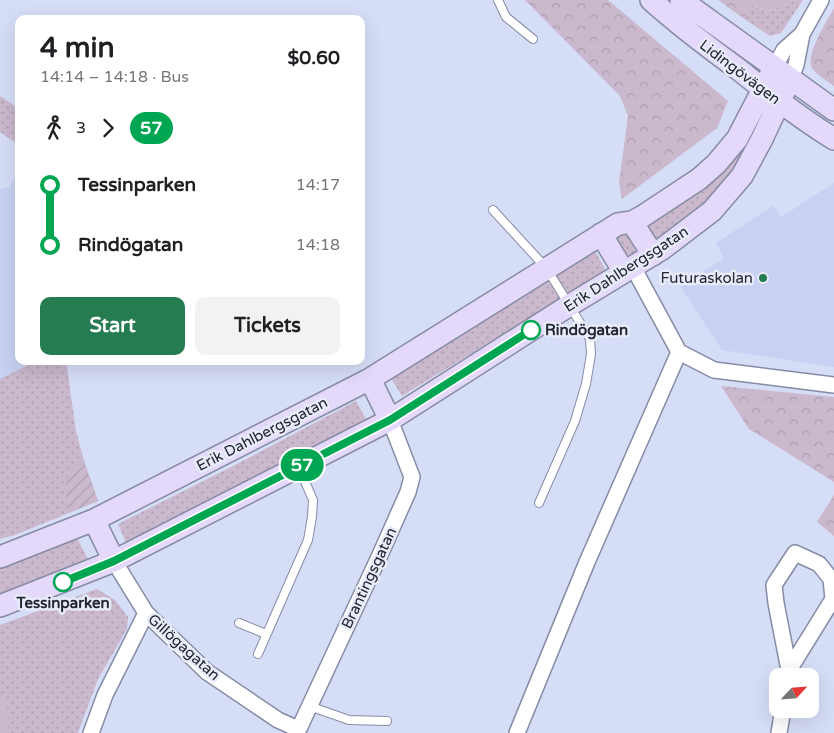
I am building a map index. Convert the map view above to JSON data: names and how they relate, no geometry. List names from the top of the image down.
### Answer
{
  "streets": {
    "street": [
      "Lidingövägen",
      "Erik Dahlbergsgatan",
      "Brantingsgatan",
      "Gillögagatan"
    ]
  },
  "crossings": [
    ["Lidingövägen", "Erik Dahlbergsgatan"],
    ["Erik Dahlbergsgatan", "Brantingsgatan"],
    ["Erik Dahlbergsgatan", "Gillögagatan"],
    ["Brantingsgatan", "Gillögagatan"]
  ],
  "places": ["Futuraskolan", "Rindögatan", "Tessinparken"],
  "lines": ["bus line 57"],
  "north": "top right",
  "page": {
    "on_map": "57",
    "heading": ["4 min", "14:14 – 14:18 · Bus", "$0.60"],
    "legs": ["3", "57"],
    "list": [
      {
        "name": "Tessinparken",
        "value": "14:17"
      },
      {
        "name": "Rindögatan",
        "value": "14:18"
      }
    ],
    "buttons": ["Start", "Tickets"]
  }
}
